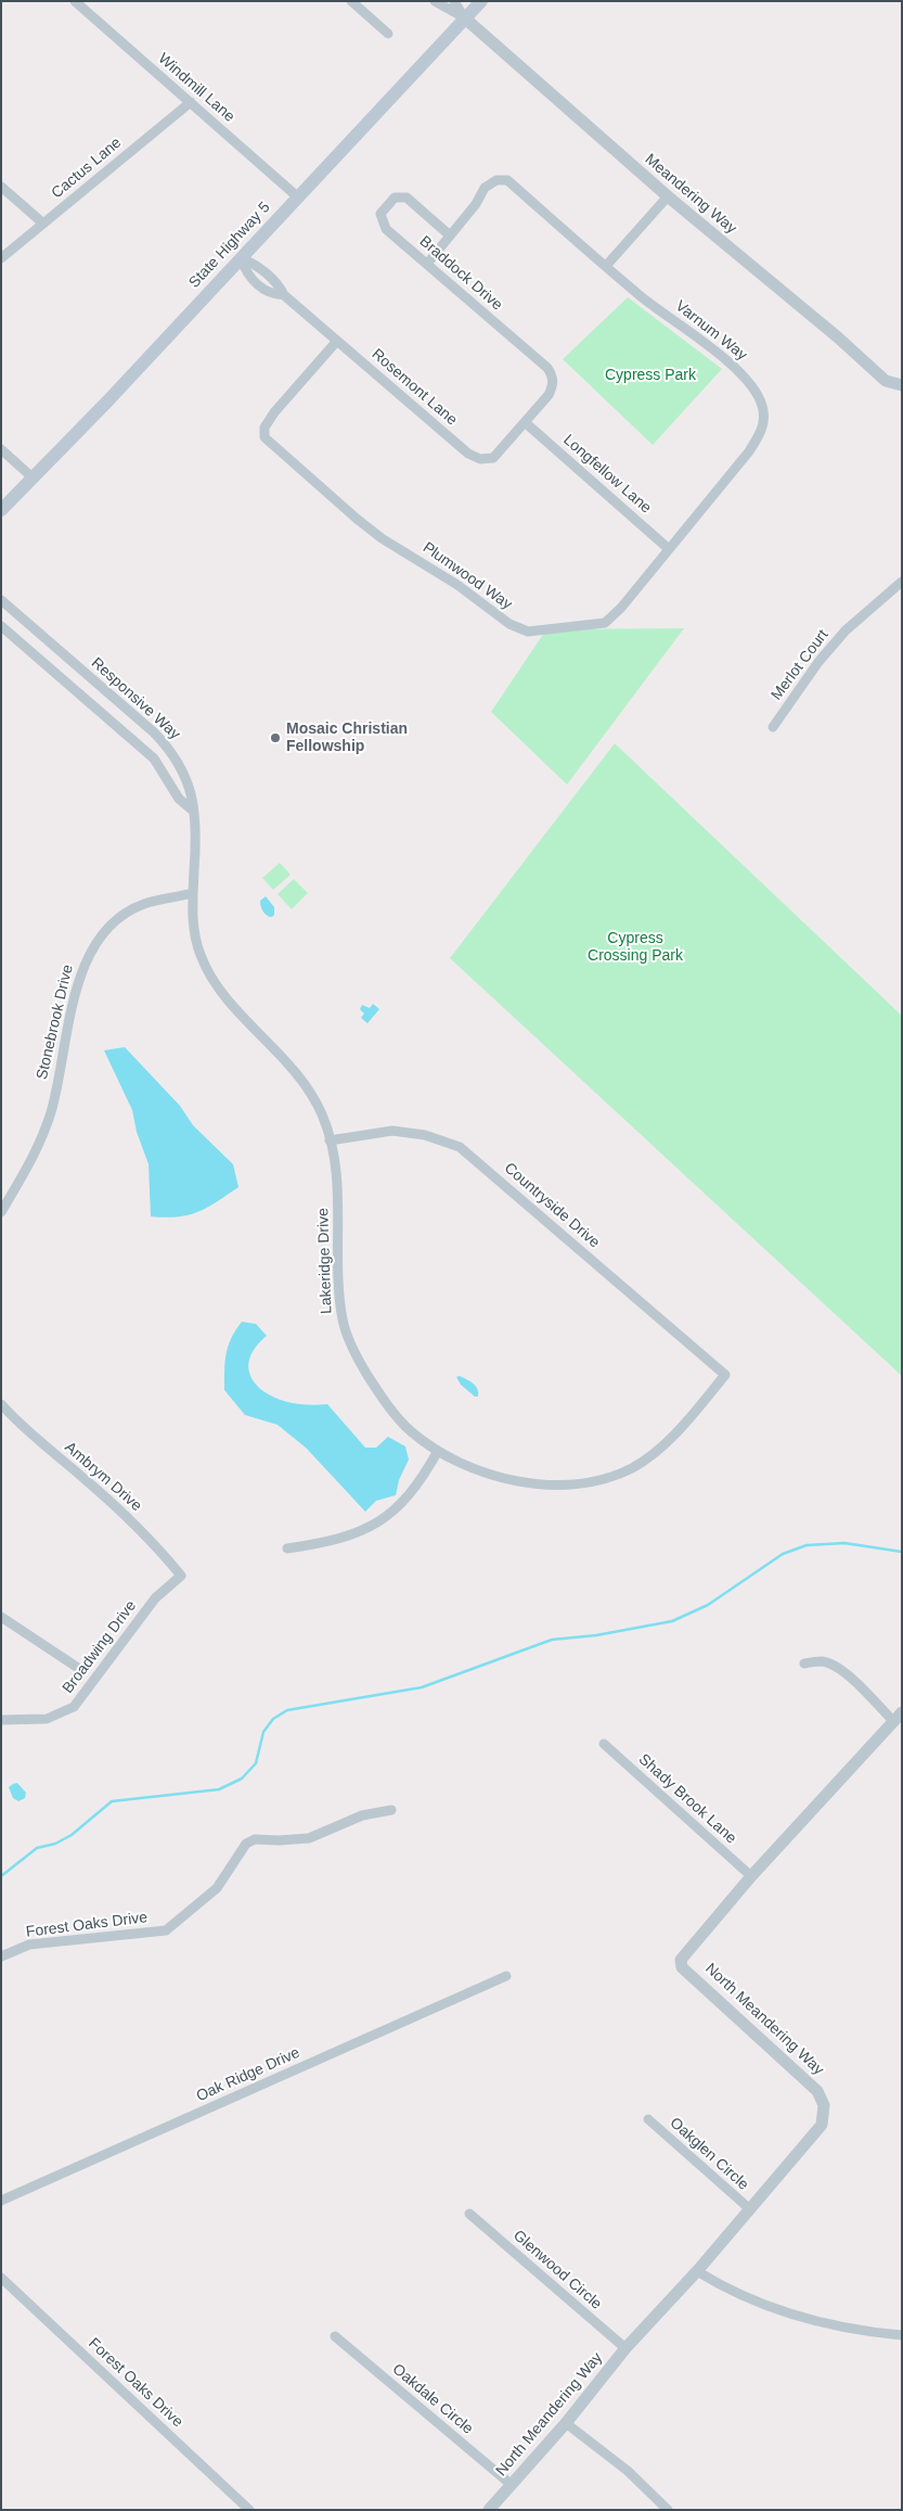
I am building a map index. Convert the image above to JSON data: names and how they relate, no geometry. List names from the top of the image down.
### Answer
{
  "streets": {
    "main road": ["State Highway 5"],
    "street": [
      "Windmill Lane",
      "Cactus Lane",
      "Meandering Way",
      "Braddock Drive",
      "Varnum Way",
      "Rosemont Lane",
      "Longfellow Lane",
      "Plumwood Way",
      "Merlot Court",
      "Responsive Way",
      "Stonebrook Drive",
      "Countryside Drive",
      "Lakeridge Drive",
      "Ambrym Drive",
      "Broadwing Drive",
      "Shady Brook Lane",
      "Forest Oaks Drive",
      "North Meandering Way",
      "Oak Ridge Drive",
      "Oakglen Circle",
      "Glenwood Circle",
      "Oakdale Circle"
    ]
  },
  "crossings": [
    ["Windmill Lane", "Cactus Lane"],
    ["Windmill Lane", "State Highway 5"],
    ["Meandering Way", "State Highway 5"],
    ["State Highway 5", "Rosemont Lane"],
    ["Braddock Drive", "Varnum Way"],
    ["Braddock Drive", "Rosemont Lane"],
    ["Braddock Drive", "Longfellow Lane"],
    ["Varnum Way", "Longfellow Lane"],
    ["Varnum Way", "Plumwood Way"],
    ["Rosemont Lane", "Longfellow Lane"],
    ["Rosemont Lane", "Plumwood Way"],
    ["Longfellow Lane", "Plumwood Way"],
    ["Responsive Way", "Lakeridge Drive"],
    ["Stonebrook Drive", "Lakeridge Drive"],
    ["Countryside Drive", "Lakeridge Drive"],
    ["Ambrym Drive", "Broadwing Drive"],
    ["Shady Brook Lane", "North Meandering Way"],
    ["North Meandering Way", "Oakglen Circle"],
    ["North Meandering Way", "Glenwood Circle"],
    ["North Meandering Way", "Oakdale Circle"]
  ],
  "parks": ["Cypress Park", "Cypress Crossing Park"],
  "places": ["Mosaic Christian Fellowship"]
}
